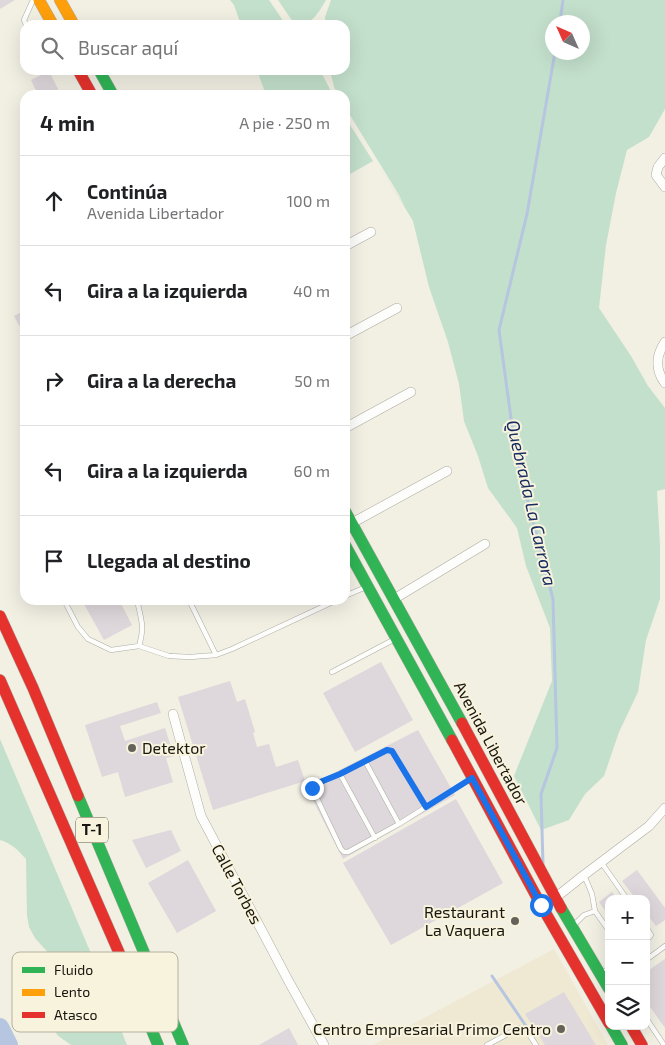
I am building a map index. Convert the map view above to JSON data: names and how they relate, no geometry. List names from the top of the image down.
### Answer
{
  "streets": {
    "main road": ["Avenida Libertador", "T-1"],
    "street": ["Calle Torbes"]
  },
  "water": ["Quebrada La Carrora"],
  "places": ["Detektor", "Restaurant La Vaquera", "Centro Empresarial Primo Centro"],
  "legend": ["Fluido", "Lento", "Atasco"],
  "north": "top left",
  "page": {
    "search": "Buscar aquí",
    "heading": ["4 min", "A pie · 250 m"],
    "list": [
      ["Continúa", "Avenida Libertador", "100 m"],
      ["Gira a la izquierda", "40 m"],
      ["Gira a la derecha", "50 m"],
      ["Gira a la izquierda", "60 m"],
      "Llegada al destino"
    ],
    "map_buttons": ["+", "−"]
  }
}
